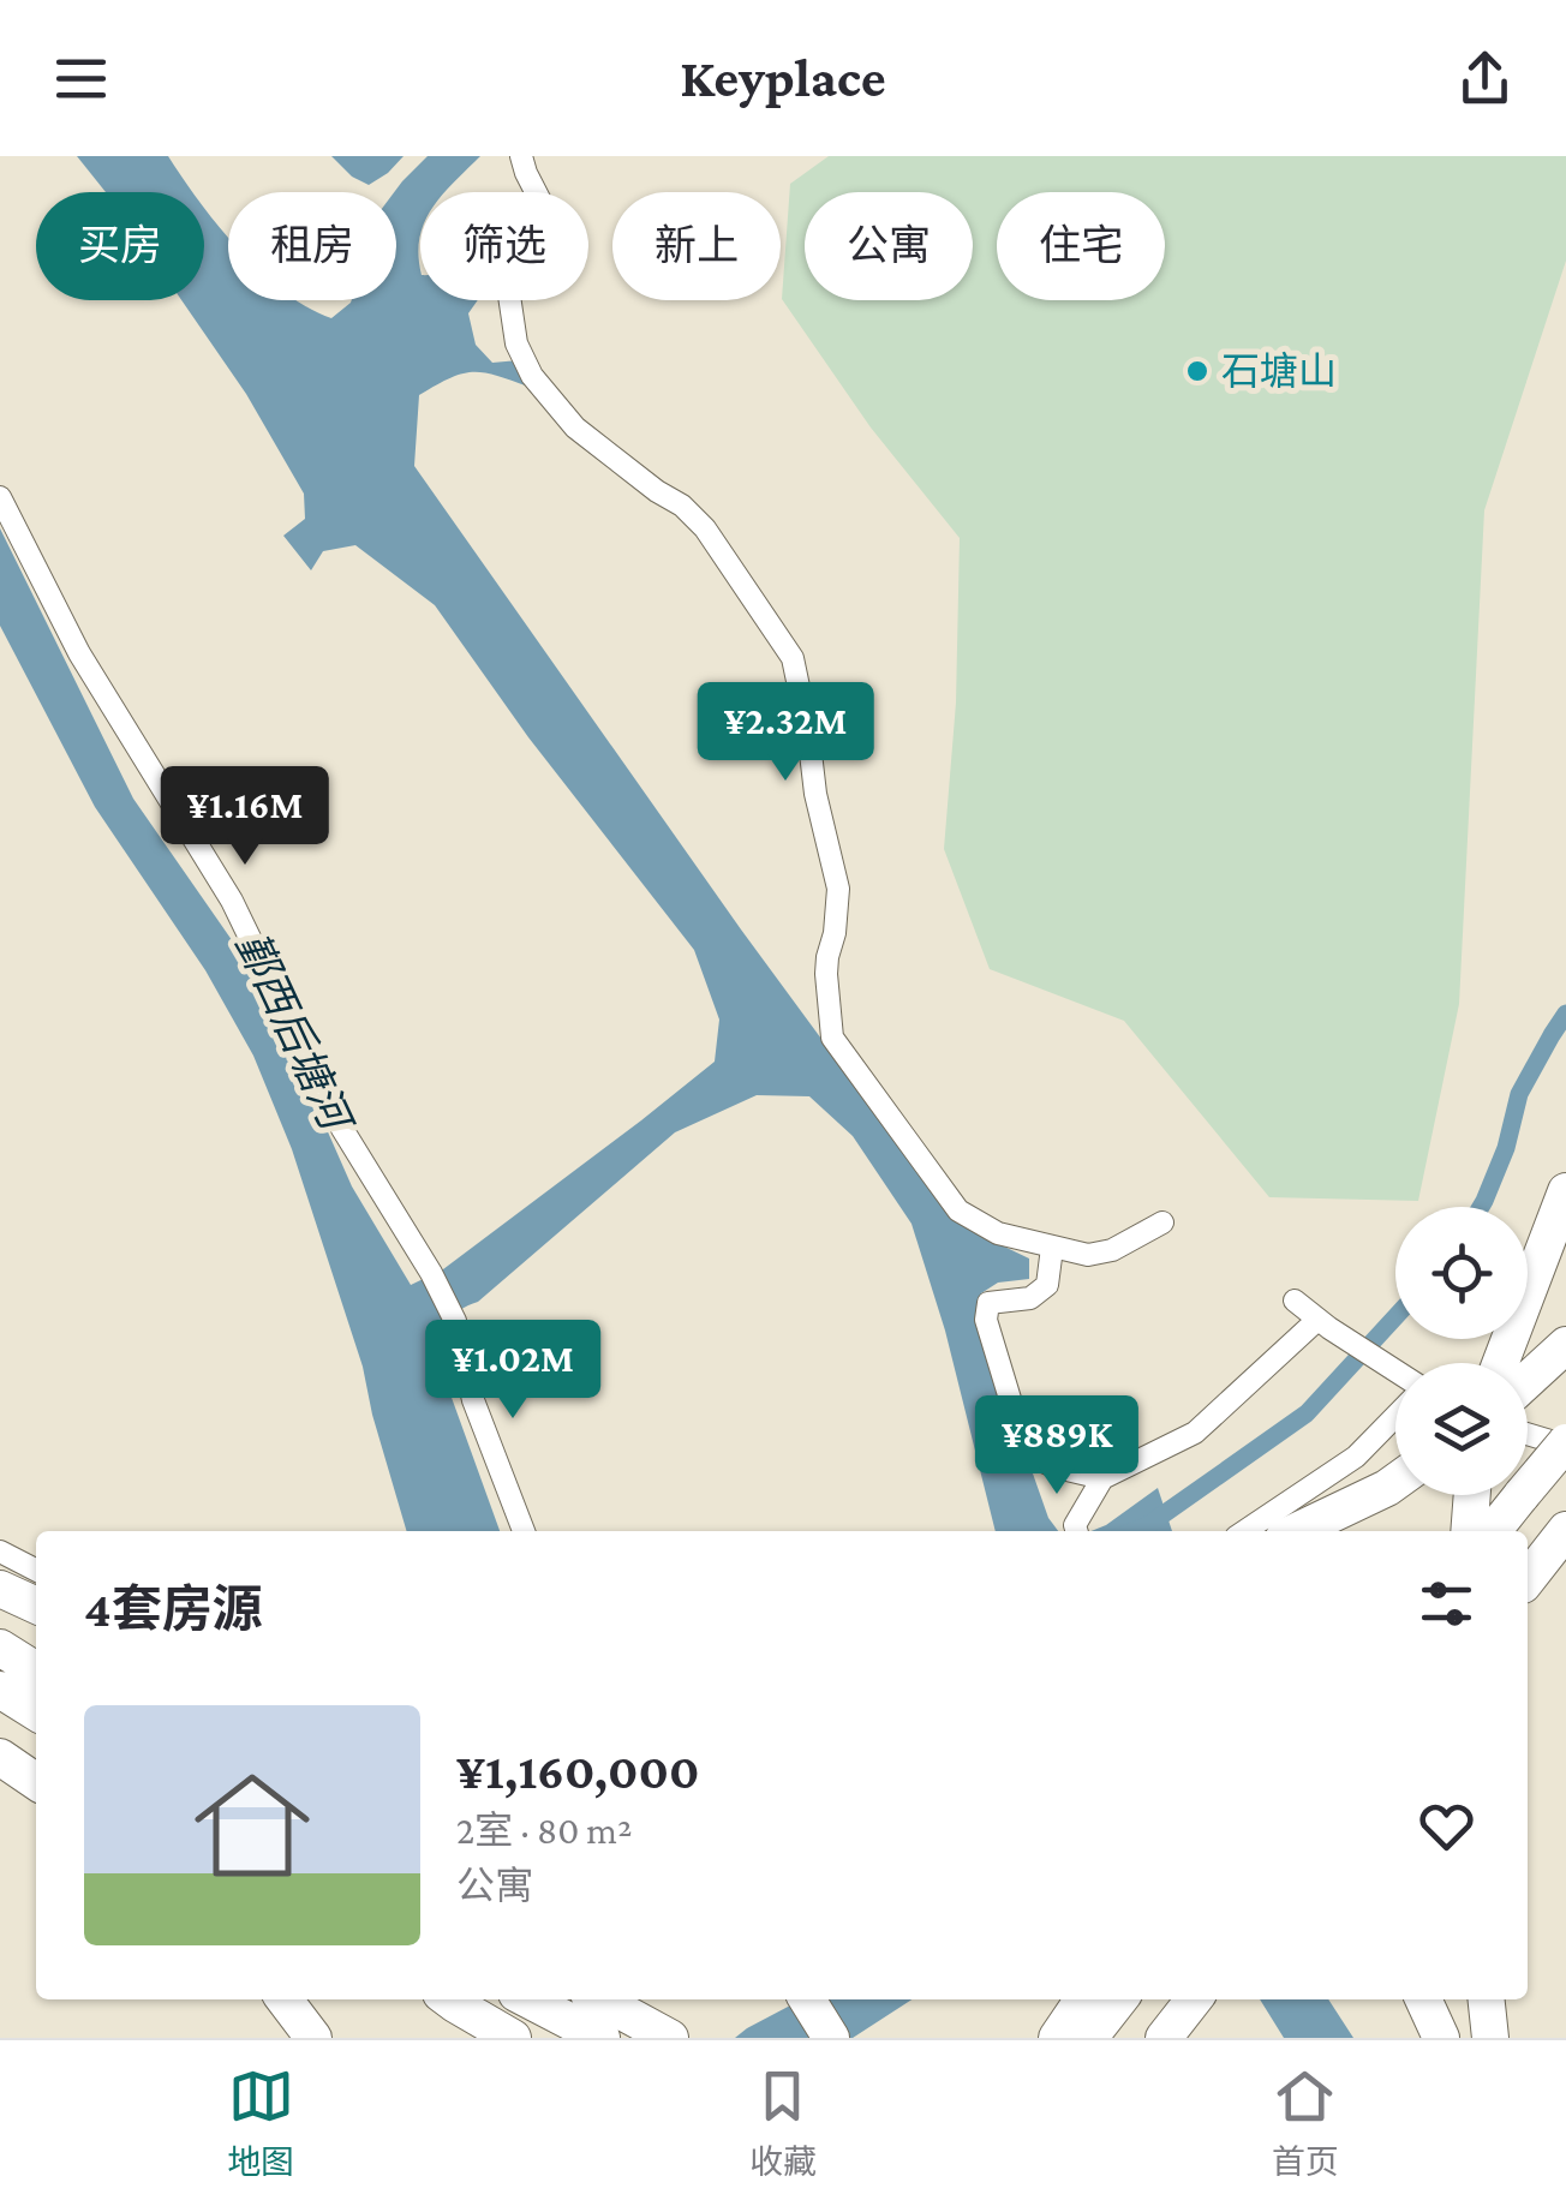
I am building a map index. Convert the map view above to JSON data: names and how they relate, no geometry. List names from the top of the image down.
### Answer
{
  "water": ["鄞西后塘河"],
  "places": ["石塘山"],
  "page": {
    "header": "Keyplace",
    "chip": [
      "买房",
      "租房",
      "筛选",
      "新上",
      "公寓",
      "住宅"
    ],
    "price": [
      "¥2.32M",
      "¥1.16M",
      "¥1.02M",
      "¥889K"
    ],
    "heading": "4套房源",
    "list": [
      {
        "name": "¥1,160,000",
        "note": "2室 · 80 m² · 公寓"
      }
    ],
    "tabs": ["地图", "收藏", "首页"]
  }
}
